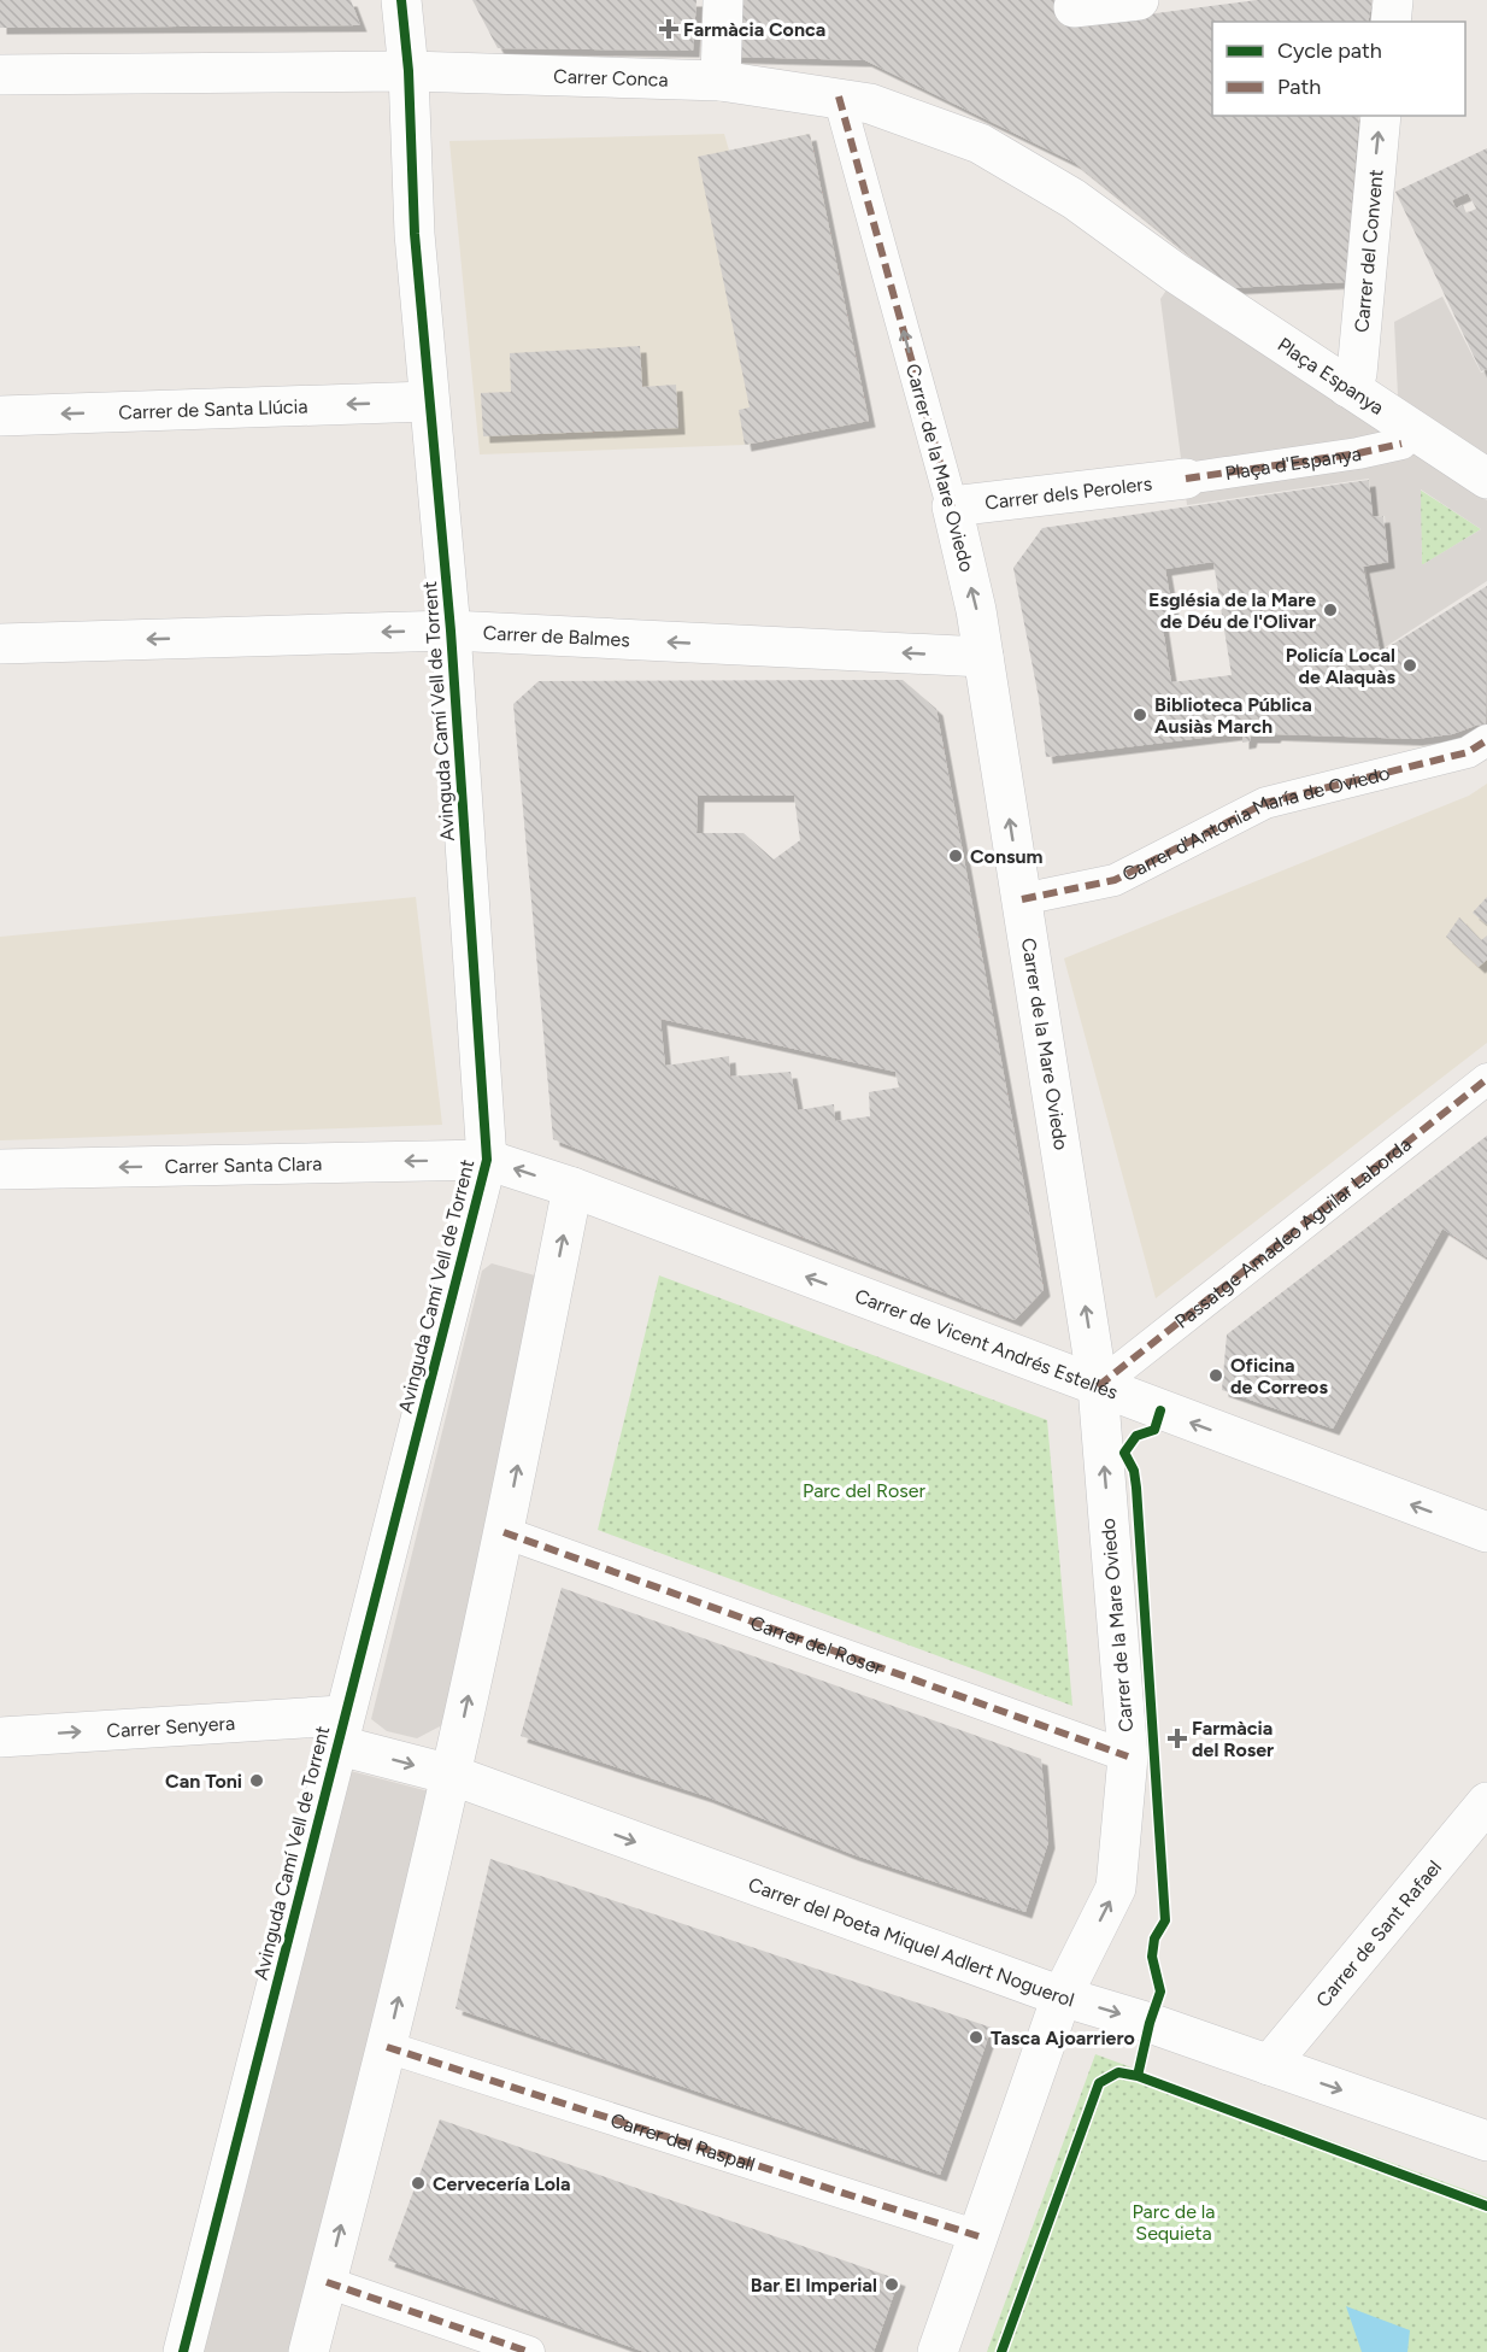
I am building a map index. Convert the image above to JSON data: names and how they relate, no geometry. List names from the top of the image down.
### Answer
{
  "streets": {
    "street": [
      "Carrer Conca",
      "Carrer del Convent",
      "Plaça Espanya",
      "Carrer de Santa Llúcia",
      "Plaça d'Espanya",
      "Carrer de la Mare Oviedo",
      "Carrer dels Perolers",
      "Carrer de Balmes",
      "Avinguda Camí Vell de Torrent",
      "Carrer d'Antonia María de Oviedo",
      "Carrer Santa Clara",
      "Passatge Amadeo Aguilar Laborda",
      "Carrer de Vicent Andrés Estellés",
      "Carrer del Roser",
      "Carrer Senyera",
      "Carrer de Sant Rafael",
      "Carrer del Poeta Miquel Adlert Noguerol",
      "Carrer del Raspall"
    ]
  },
  "crossings": [
    ["Carrer Conca", "Plaça Espanya"],
    ["Carrer Conca", "Carrer de la Mare Oviedo"],
    ["Carrer Conca", "Avinguda Camí Vell de Torrent"],
    ["Carrer del Convent", "Plaça Espanya"],
    ["Carrer de Santa Llúcia", "Avinguda Camí Vell de Torrent"],
    ["Plaça d'Espanya", "Carrer dels Perolers"],
    ["Carrer de la Mare Oviedo", "Carrer dels Perolers"],
    ["Carrer de la Mare Oviedo", "Carrer de Balmes"],
    ["Carrer de la Mare Oviedo", "Carrer d'Antonia María de Oviedo"],
    ["Carrer de la Mare Oviedo", "Passatge Amadeo Aguilar Laborda"],
    ["Carrer de la Mare Oviedo", "Carrer de Vicent Andrés Estellés"],
    ["Carrer de la Mare Oviedo", "Carrer del Roser"],
    ["Carrer de la Mare Oviedo", "Carrer del Poeta Miquel Adlert Noguerol"],
    ["Carrer de la Mare Oviedo", "Carrer del Raspall"],
    ["Carrer de Balmes", "Avinguda Camí Vell de Torrent"],
    ["Avinguda Camí Vell de Torrent", "Carrer Santa Clara"],
    ["Avinguda Camí Vell de Torrent", "Carrer de Vicent Andrés Estellés"],
    ["Avinguda Camí Vell de Torrent", "Carrer Senyera"],
    ["Avinguda Camí Vell de Torrent", "Carrer del Poeta Miquel Adlert Noguerol"],
    ["Carrer Santa Clara", "Carrer de Vicent Andrés Estellés"],
    ["Passatge Amadeo Aguilar Laborda", "Carrer de Vicent Andrés Estellés"],
    ["Carrer Senyera", "Carrer del Poeta Miquel Adlert Noguerol"],
    ["Carrer de Sant Rafael", "Carrer del Poeta Miquel Adlert Noguerol"]
  ],
  "one_way": [
    "Carrer del Convent",
    "Carrer de Santa Llúcia",
    "Carrer de la Mare Oviedo",
    "Carrer de Balmes",
    "Carrer Santa Clara",
    "Carrer de Vicent Andrés Estellés",
    "Carrer Senyera",
    "Carrer del Poeta Miquel Adlert Noguerol"
  ],
  "parks": ["Parc del Roser", "Parc de la Sequieta"],
  "places": {
    "health": ["Farmàcia Conca", "Farmàcia del Roser"],
    "other": [
      "Església de la Mare de Déu de l'Olivar",
      "Policía Local de Alaquàs",
      "Biblioteca Pública Ausiàs March",
      "Consum",
      "Oficina de Correos",
      "Can Toni",
      "Tasca Ajoarriero",
      "Cervecería Lola",
      "Bar El Imperial"
    ]
  },
  "legend": ["Cycle path", "Path"]
}
